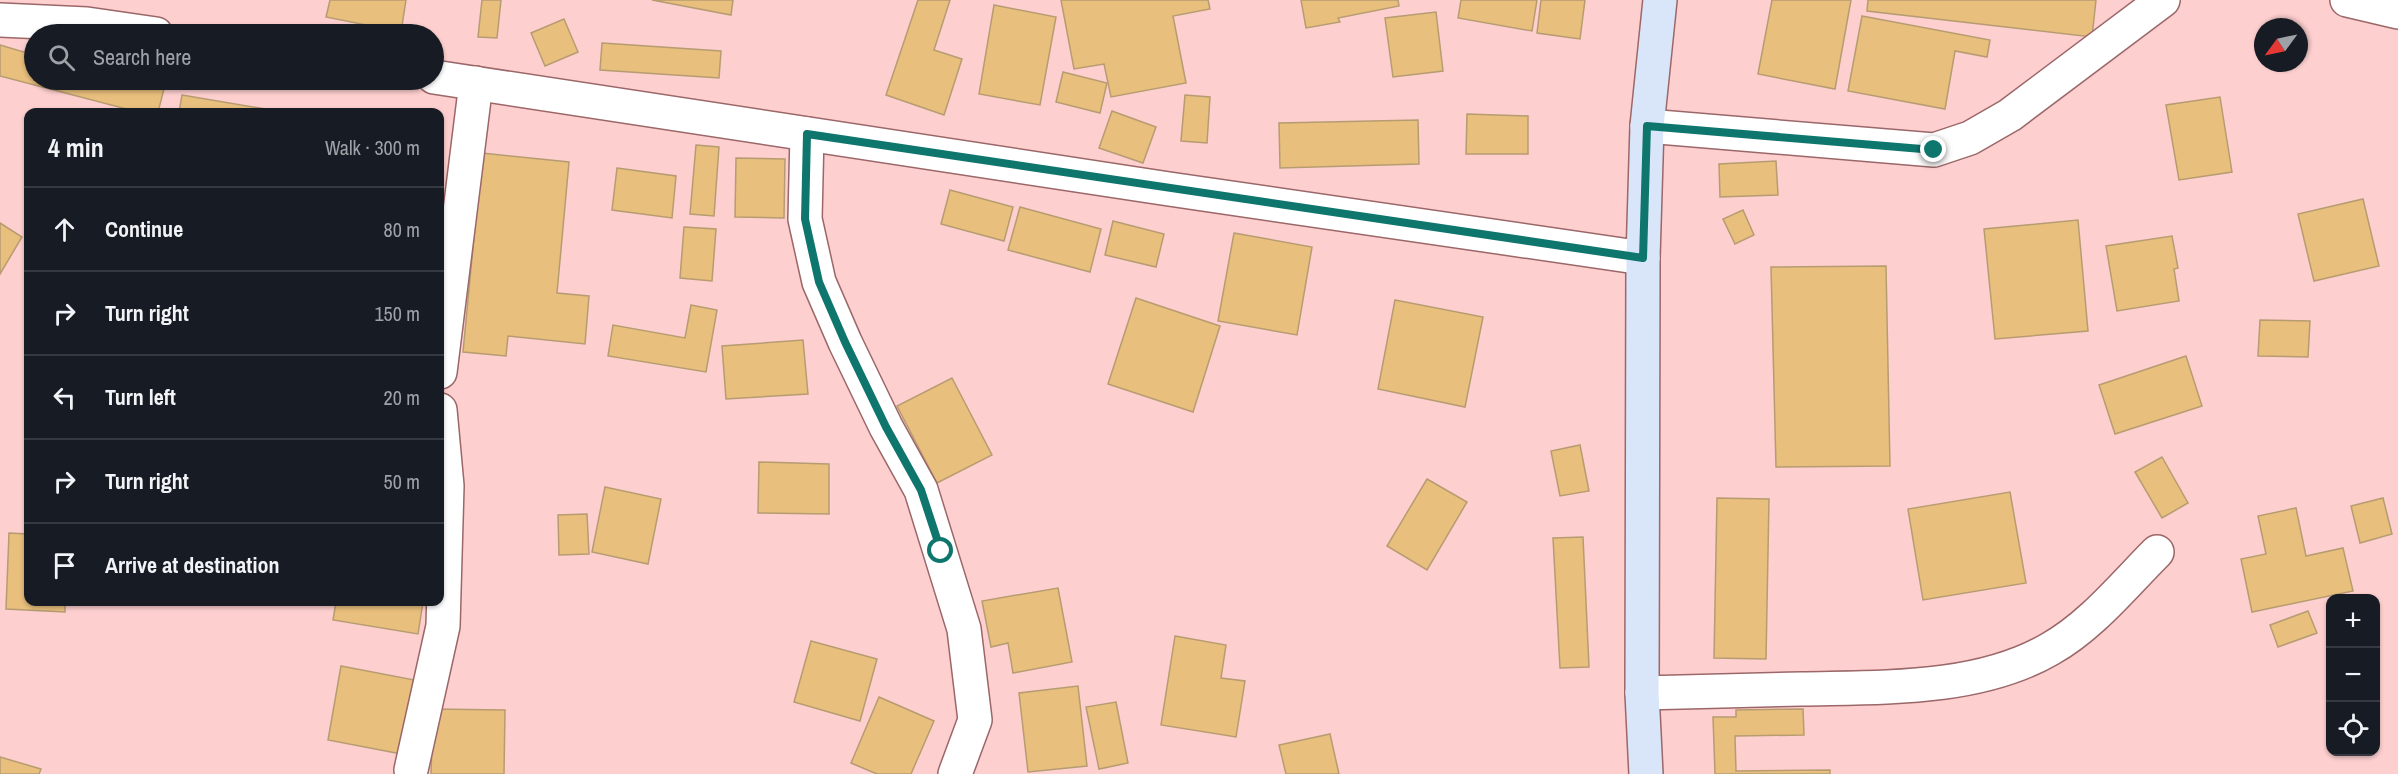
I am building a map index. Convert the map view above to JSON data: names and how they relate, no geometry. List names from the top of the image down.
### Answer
{
  "north": "bottom left",
  "page": {
    "search": "Search here",
    "heading": ["4 min", "Walk · 300 m"],
    "list": [
      ["Continue", "80 m"],
      ["Turn right", "150 m"],
      ["Turn left", "20 m"],
      ["Turn right", "50 m"],
      "Arrive at destination"
    ],
    "map_buttons": ["+", "−"]
  }
}
